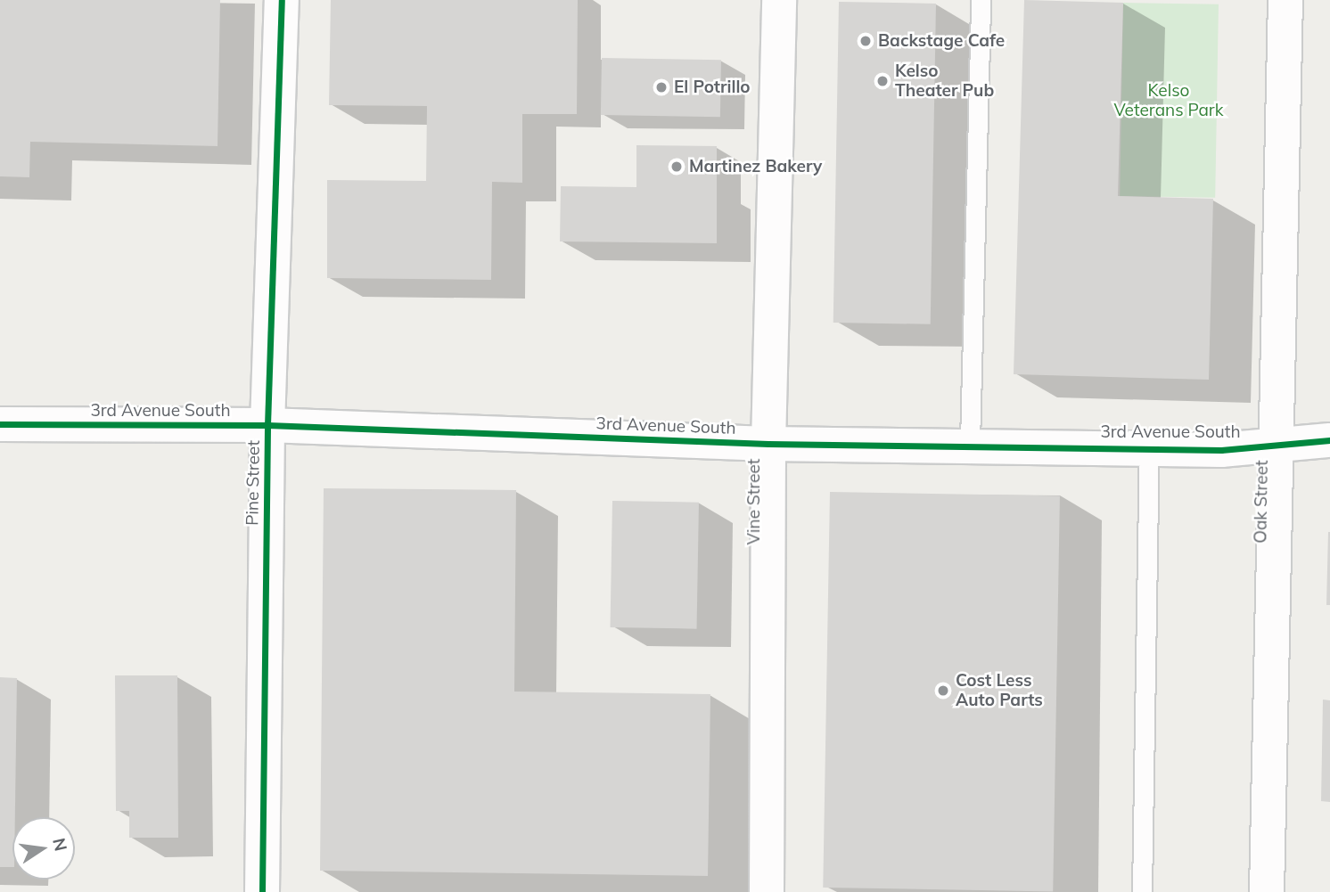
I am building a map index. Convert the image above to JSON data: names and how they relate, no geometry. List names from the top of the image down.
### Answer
{
  "streets": {
    "street": [
      "3rd Avenue South",
      "Pine Street",
      "Vine Street",
      "Oak Street"
    ]
  },
  "crossings": [
    ["3rd Avenue South", "Pine Street"],
    ["3rd Avenue South", "Vine Street"],
    ["3rd Avenue South", "Oak Street"]
  ],
  "parks": ["Kelso Veterans Park"],
  "places": [
    "Backstage Cafe",
    "Kelso Theater Pub",
    "El Potrillo",
    "Martinez Bakery",
    "Cost Less Auto Parts"
  ],
  "north": "right"
}
